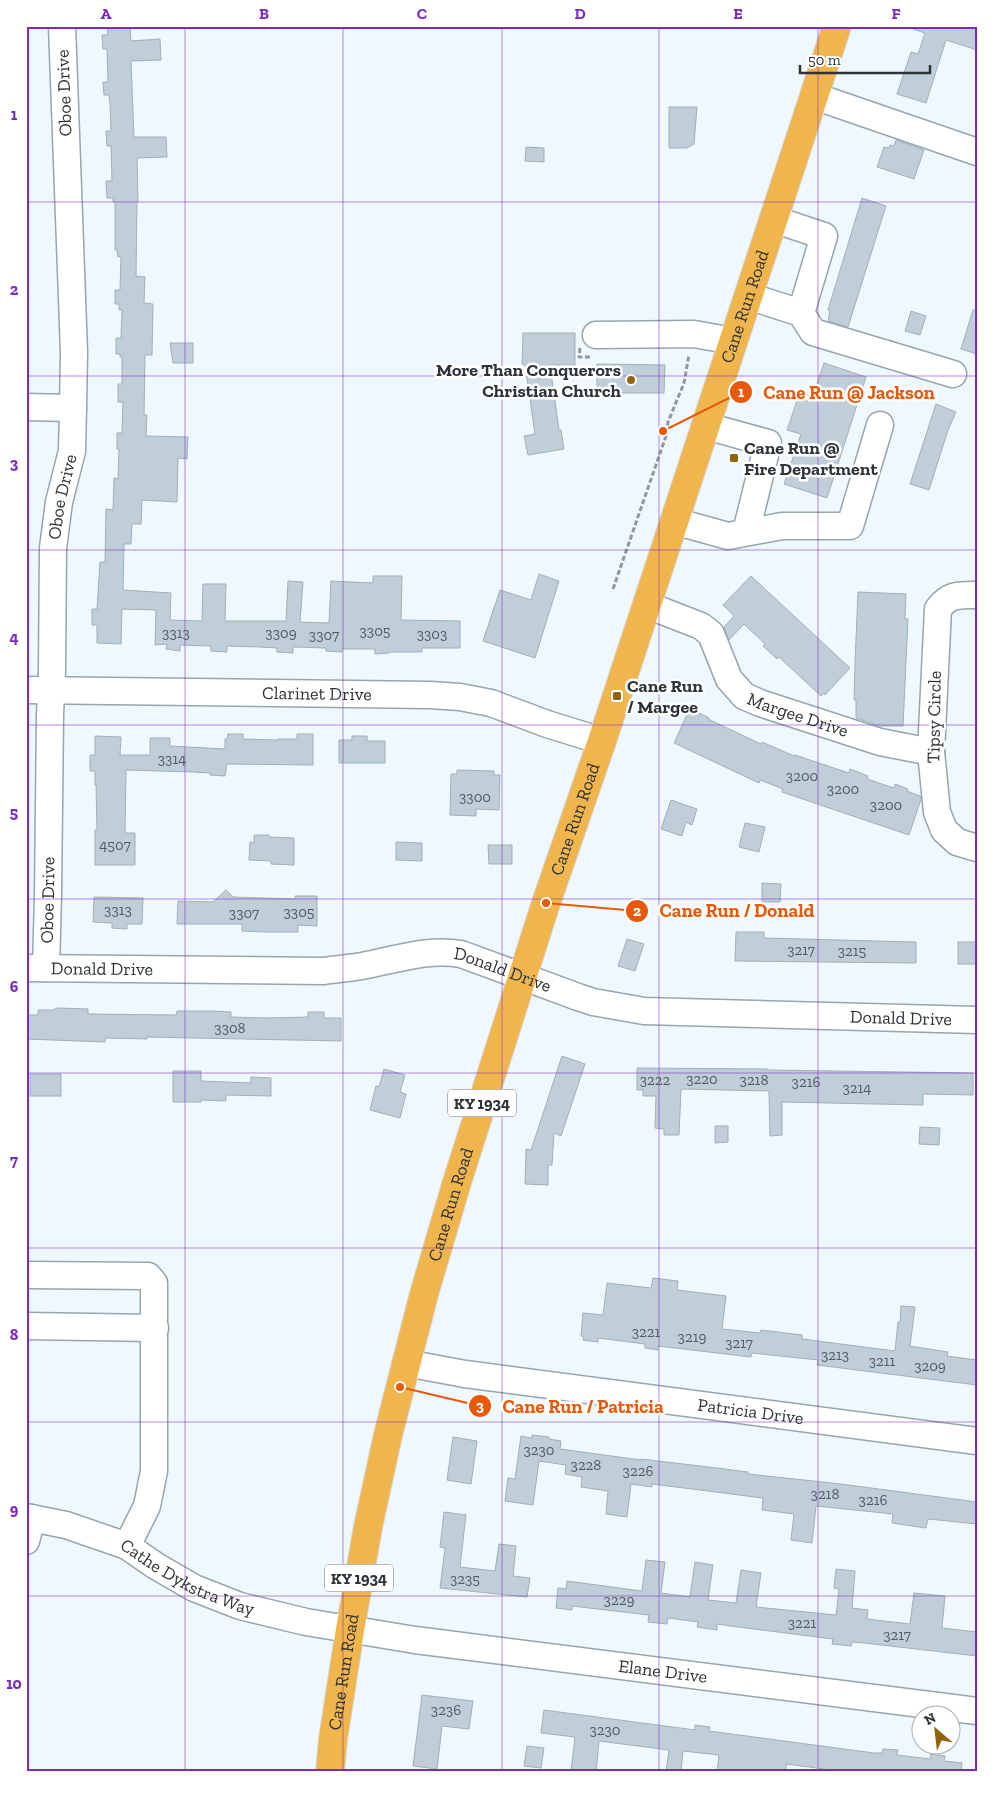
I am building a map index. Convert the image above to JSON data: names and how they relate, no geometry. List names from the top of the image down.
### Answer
{
  "streets": {
    "highway": ["Cane Run Road", "KY 1934"],
    "street": [
      "Oboe Drive",
      "Clarinet Drive",
      "Margee Drive",
      "Tipsy Circle",
      "Donald Drive",
      "Patricia Drive",
      "Cathe Dykstra Way",
      "Elane Drive"
    ]
  },
  "crossings": [
    ["Oboe Drive", "Clarinet Drive"],
    ["Oboe Drive", "Donald Drive"],
    ["Cane Run Road", "Clarinet Drive"],
    ["Cane Run Road", "Margee Drive"],
    ["Cane Run Road", "Donald Drive"],
    ["Cane Run Road", "Patricia Drive"],
    ["Cane Run Road", "Cathe Dykstra Way"],
    ["Cane Run Road", "Elane Drive"],
    ["Margee Drive", "Tipsy Circle"],
    ["Cathe Dykstra Way", "Elane Drive"]
  ],
  "places": {
    "other": [
      "More Than Conquerors Christian Church",
      "Cane Run @ Jackson",
      "Cane Run / Donald",
      "Cane Run / Patricia"
    ],
    "transit": ["Cane Run @ Fire Department", "Cane Run / Margee"]
  },
  "house_numbers": [
    "3305",
    "3313",
    "3309",
    "3303",
    "3307",
    "3314",
    "3200",
    "3200",
    "3300",
    "3200",
    "4507",
    "3313",
    "3305",
    "3307",
    "3217",
    "3215",
    "3308",
    "3220",
    "3222",
    "3218",
    "3216",
    "3214",
    "3221",
    "3219",
    "3217",
    "3213",
    "3211",
    "3209",
    "3230",
    "3228",
    "3226",
    "3218",
    "3216",
    "3235",
    "3229",
    "3221",
    "3217",
    "3236",
    "3230"
  ],
  "scale_bar": "50 m",
  "north": "top left",
  "grid": {
    "columns": [
      "A",
      "B",
      "C",
      "D",
      "E",
      "F"
    ],
    "rows": [
      "1",
      "2",
      "3",
      "4",
      "5",
      "6",
      "7",
      "8",
      "9",
      "10"
    ]
  }
}
